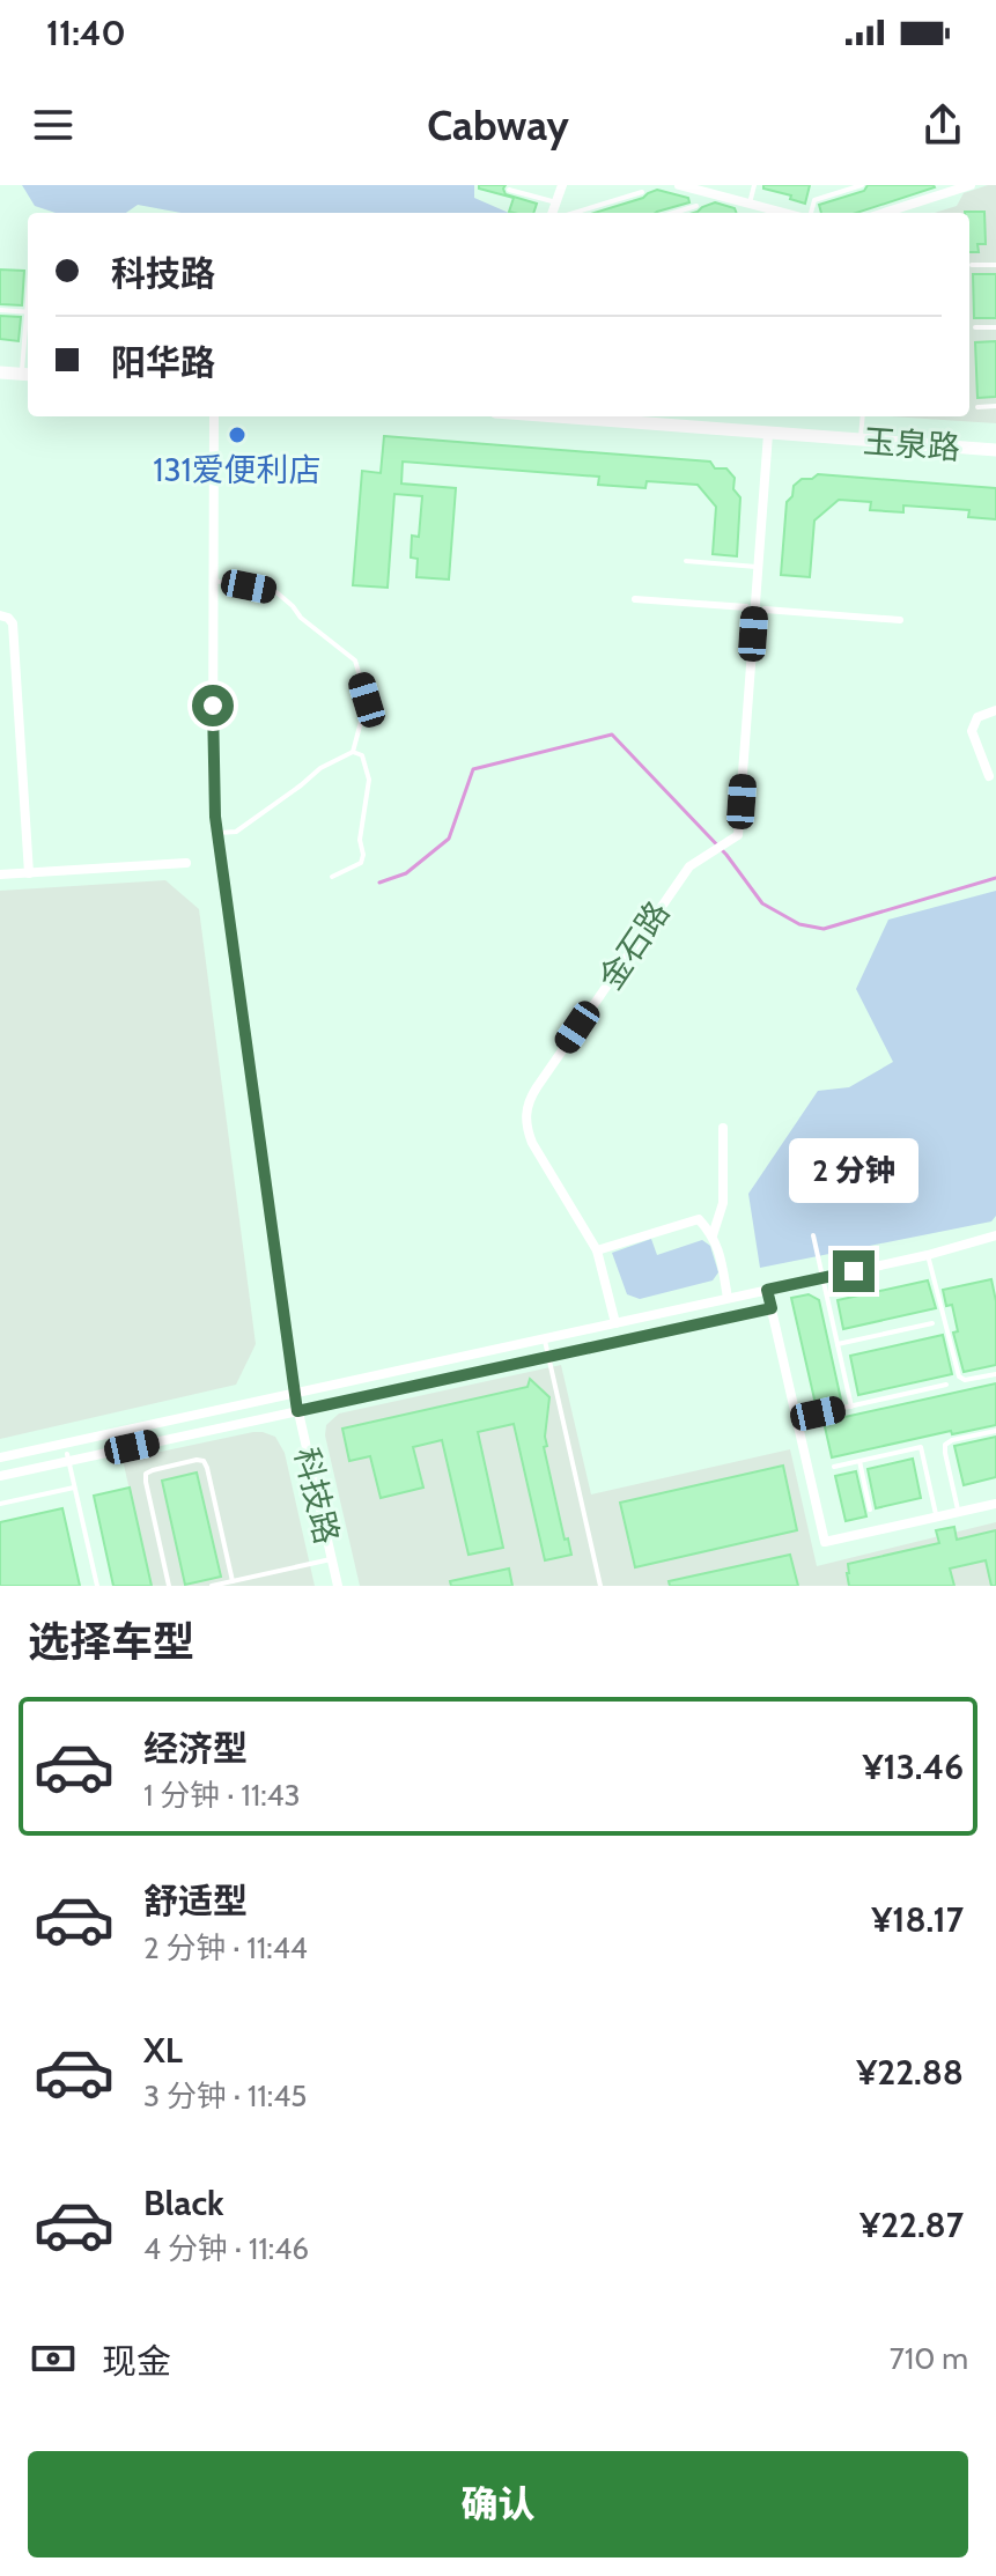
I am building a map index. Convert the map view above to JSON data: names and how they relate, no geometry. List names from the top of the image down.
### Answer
{
  "streets": {
    "street": ["玉泉路", "金石路", "科技路"]
  },
  "places": ["131爱便利店"],
  "page": {
    "status": "11:40",
    "header": "Cabway",
    "banner": ["科技路", "阳华路"],
    "bubble": "2 分钟",
    "heading": "选择车型",
    "list": [
      {
        "name": "经济型",
        "note": "1 分钟 · 11:43",
        "value": "¥13.46"
      },
      {
        "name": "舒适型",
        "note": "2 分钟 · 11:44",
        "value": "¥18.17"
      },
      {
        "name": "XL",
        "note": "3 分钟 · 11:45",
        "value": "¥22.88"
      },
      {
        "name": "Black",
        "note": "4 分钟 · 11:46",
        "value": "¥22.87"
      }
    ],
    "pay": ["现金", "710 m"],
    "buttons": "确认"
  }
}
